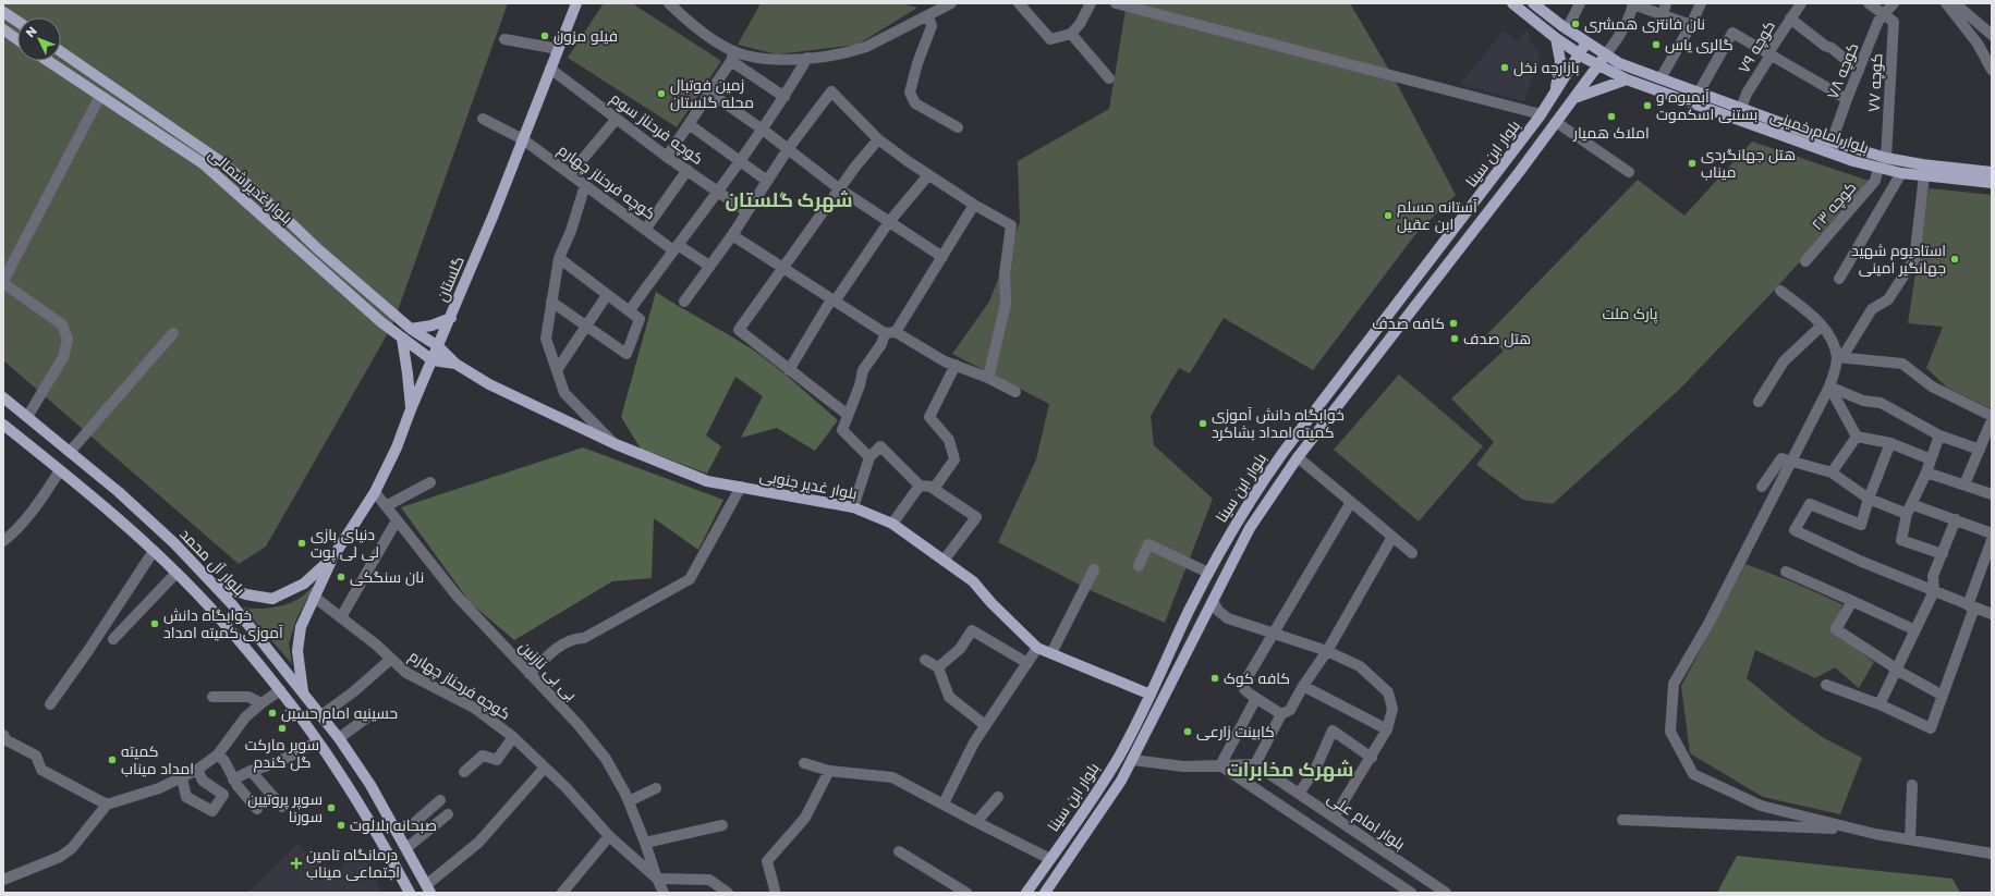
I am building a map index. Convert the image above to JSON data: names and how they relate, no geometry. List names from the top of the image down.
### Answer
{
  "streets": {
    "main road": [
      "بلوار امام خمینی",
      "بلوار ابن سینا",
      "بلوار غدیر شمالی",
      "گلستان",
      "بلوار غدیر جنوبی",
      "بلوار آل محمد"
    ],
    "street": [
      "کوچه ۷۹",
      "کوچه ۷۸",
      "کوچه ۷۷",
      "کوچه فرحناز سوم",
      "کوچه فرحناز چهارم",
      "کوچه ۲۳",
      "بی بی نازنین",
      "بلوار امام علی"
    ]
  },
  "crossings": [
    ["کوچه ۷۹", "بلوار امام خمینی"],
    ["کوچه ۷۸", "کوچه ۷۷"],
    ["کوچه ۷۸", "بلوار امام خمینی"],
    ["کوچه ۷۷", "بلوار امام خمینی"],
    ["کوچه فرحناز سوم", "گلستان"],
    ["بلوار امام خمینی", "بلوار ابن سینا"],
    ["بلوار امام خمینی", "کوچه ۲۳"],
    ["بلوار ابن سینا", "بلوار غدیر جنوبی"],
    ["کوچه فرحناز چهارم", "گلستان"],
    ["کوچه فرحناز چهارم", "بی بی نازنین"],
    ["بلوار غدیر شمالی", "گلستان"],
    ["بلوار غدیر شمالی", "بلوار غدیر جنوبی"],
    ["گلستان", "بلوار غدیر جنوبی"],
    ["گلستان", "بلوار آل محمد"],
    ["گلستان", "بی بی نازنین"]
  ],
  "districts": ["شهرک گلستان", "شهرک مخابرات"],
  "parks": ["پارک ملت"],
  "places": {
    "other": [
      "نان فانتزی همشری",
      "فیلو مزون",
      "گالری یاس",
      "بازارچه نخل",
      "زمین فوتبال محله گلستان",
      "آبمیوه و بستنی اسکموت",
      "املاک همیار",
      "هتل جهانگردی میناب",
      "آستانه مسلم ابن عقیل",
      "استادیوم شهید جهانگیر امینی",
      "کافه صدف",
      "هتل صدف",
      "خوابگاه دانش آموزی کمیته امداد بشاکرد",
      "دنیای بازی لی لی پوت",
      "نان سنگکی",
      "خوابگاه دانش آموزی کمیته امداد",
      "کافه کوک",
      "حسینیه امام حسین",
      "سوپر مارکت گل گندم",
      "کابینت زارعی",
      "کمیته امداد میناب",
      "سوپر پروتیین سورنا",
      "صبحانه بلالوت"
    ],
    "health": ["درمانگاه تامین اجتماعی میناب"]
  },
  "north": "top left"
}
